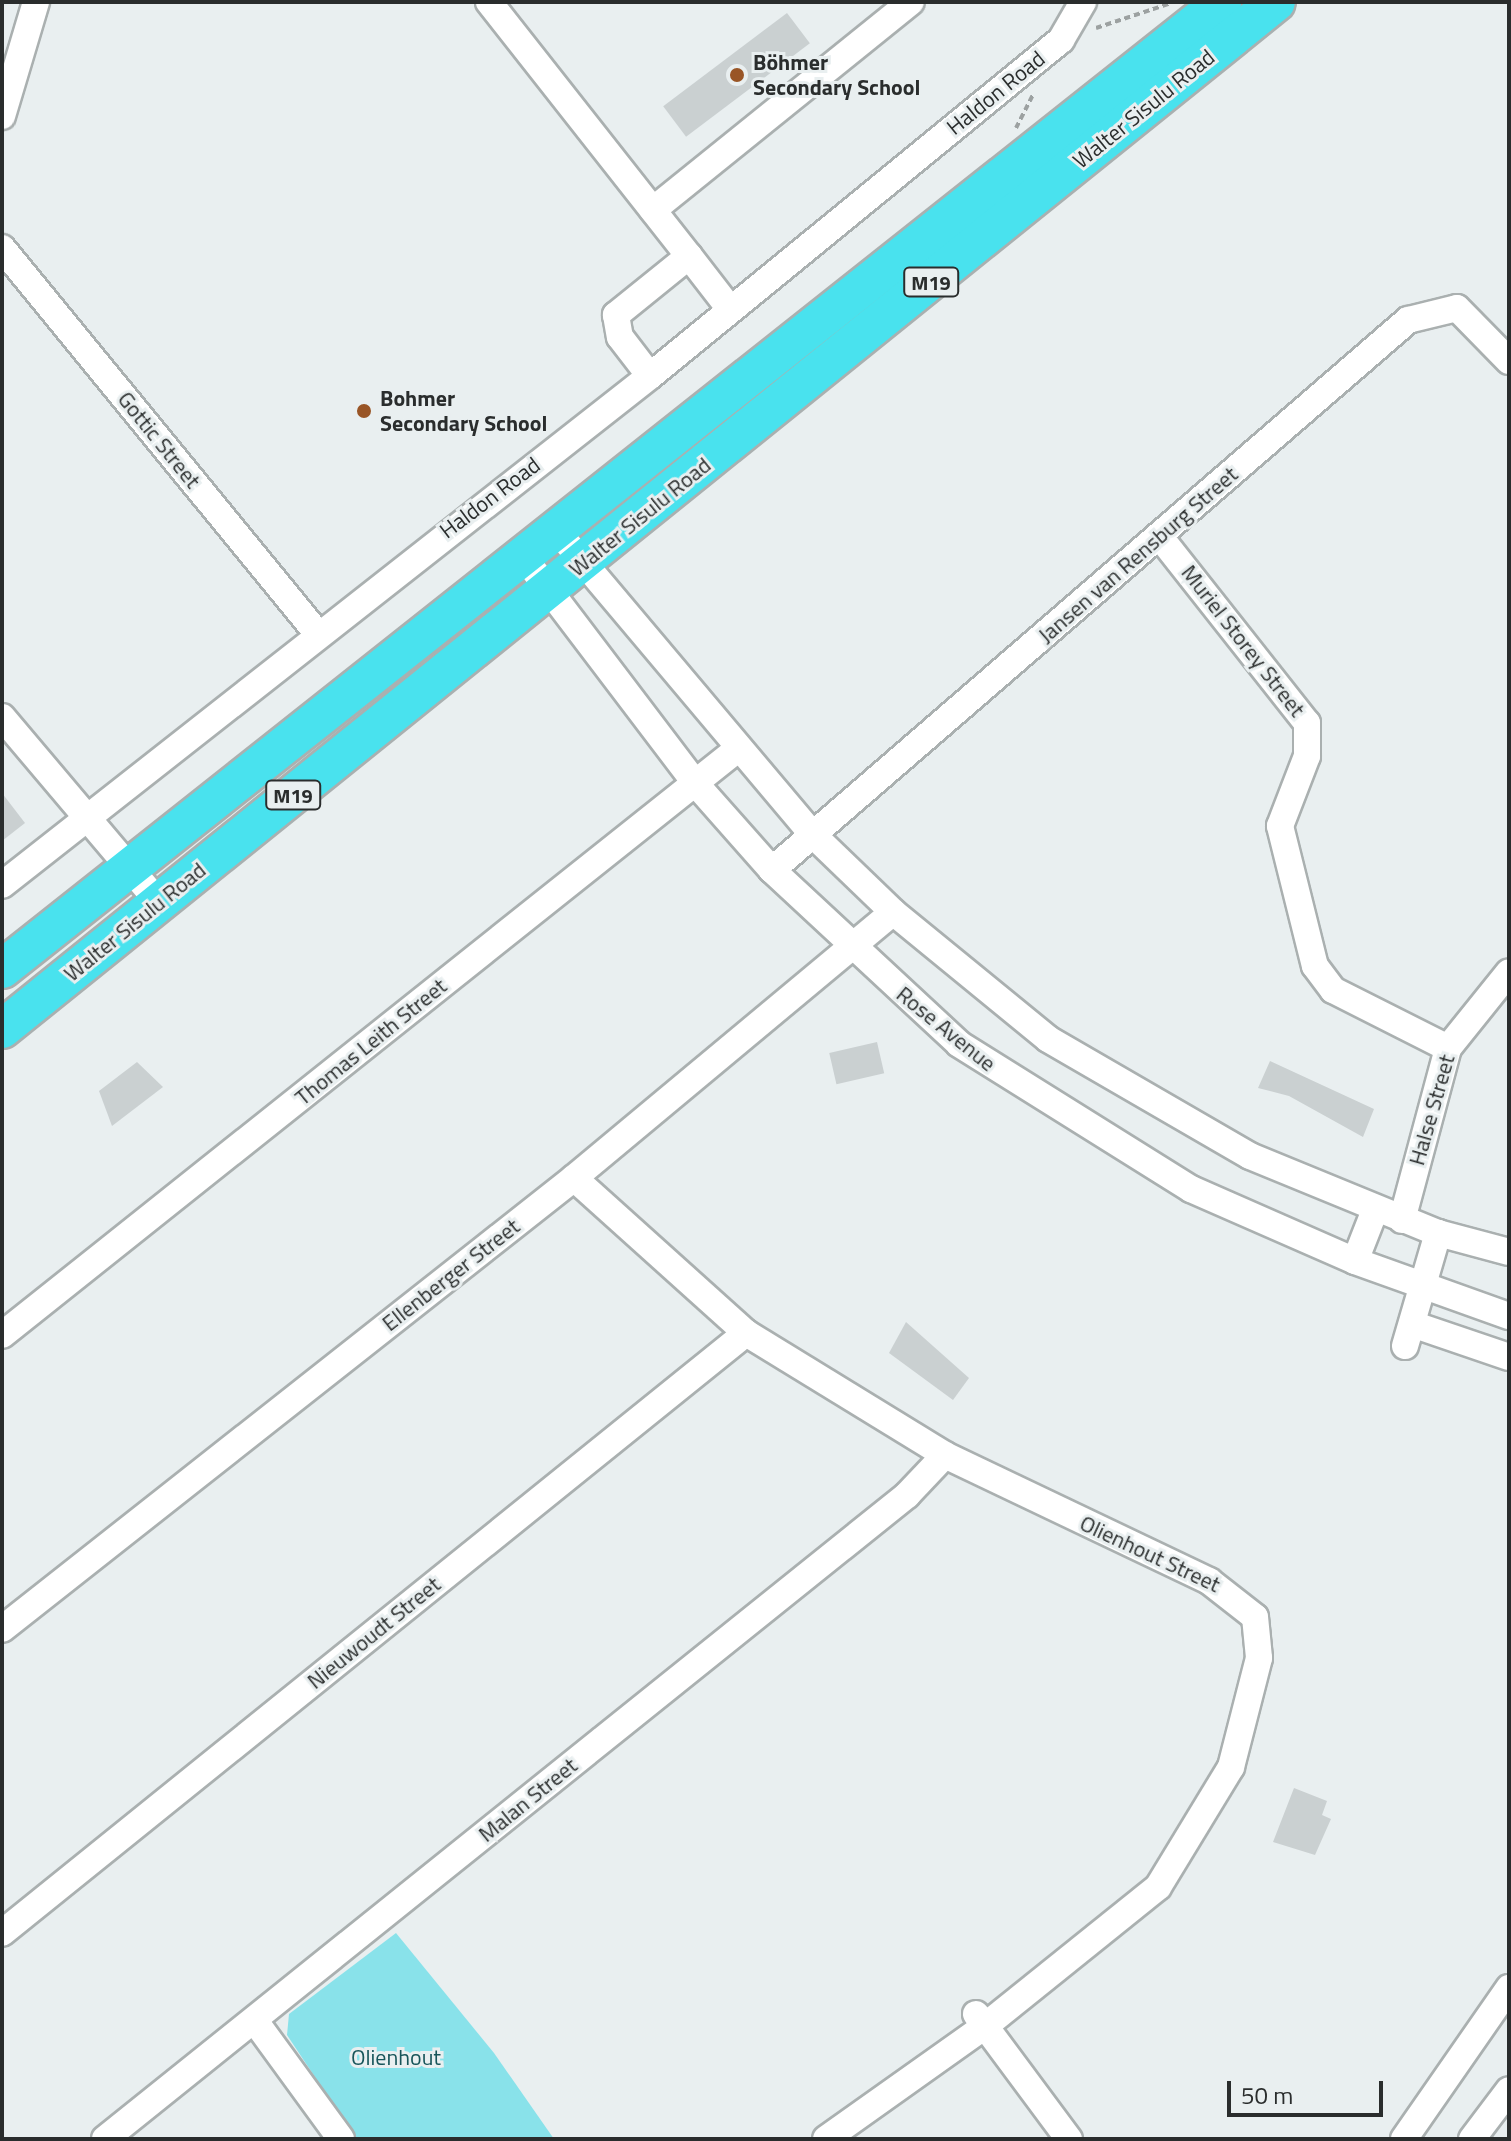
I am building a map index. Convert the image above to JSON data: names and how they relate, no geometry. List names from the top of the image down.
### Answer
{
  "streets": {
    "highway": ["Walter Sisulu Road", "M19"],
    "street": [
      "Haldon Road",
      "Gottic Street",
      "Jansen van Rensburg Street",
      "Muriel Storey Street",
      "Rose Avenue",
      "Thomas Leith Street",
      "Halse Street",
      "Ellenberger Street",
      "Olienhout Street",
      "Nieuwoudt Street",
      "Malan Street"
    ]
  },
  "crossings": [
    ["Haldon Road", "Gottic Street"],
    ["Walter Sisulu Road", "Rose Avenue"],
    ["Jansen van Rensburg Street", "Muriel Storey Street"],
    ["Jansen van Rensburg Street", "Rose Avenue"],
    ["Muriel Storey Street", "Halse Street"],
    ["Rose Avenue", "Thomas Leith Street"],
    ["Rose Avenue", "Ellenberger Street"],
    ["Ellenberger Street", "Olienhout Street"],
    ["Olienhout Street", "Nieuwoudt Street"],
    ["Olienhout Street", "Malan Street"]
  ],
  "parks": ["Olienhout"],
  "places": ["Böhmer Secondary School", "Bohmer Secondary School"],
  "scale_bar": "50 m"
}
